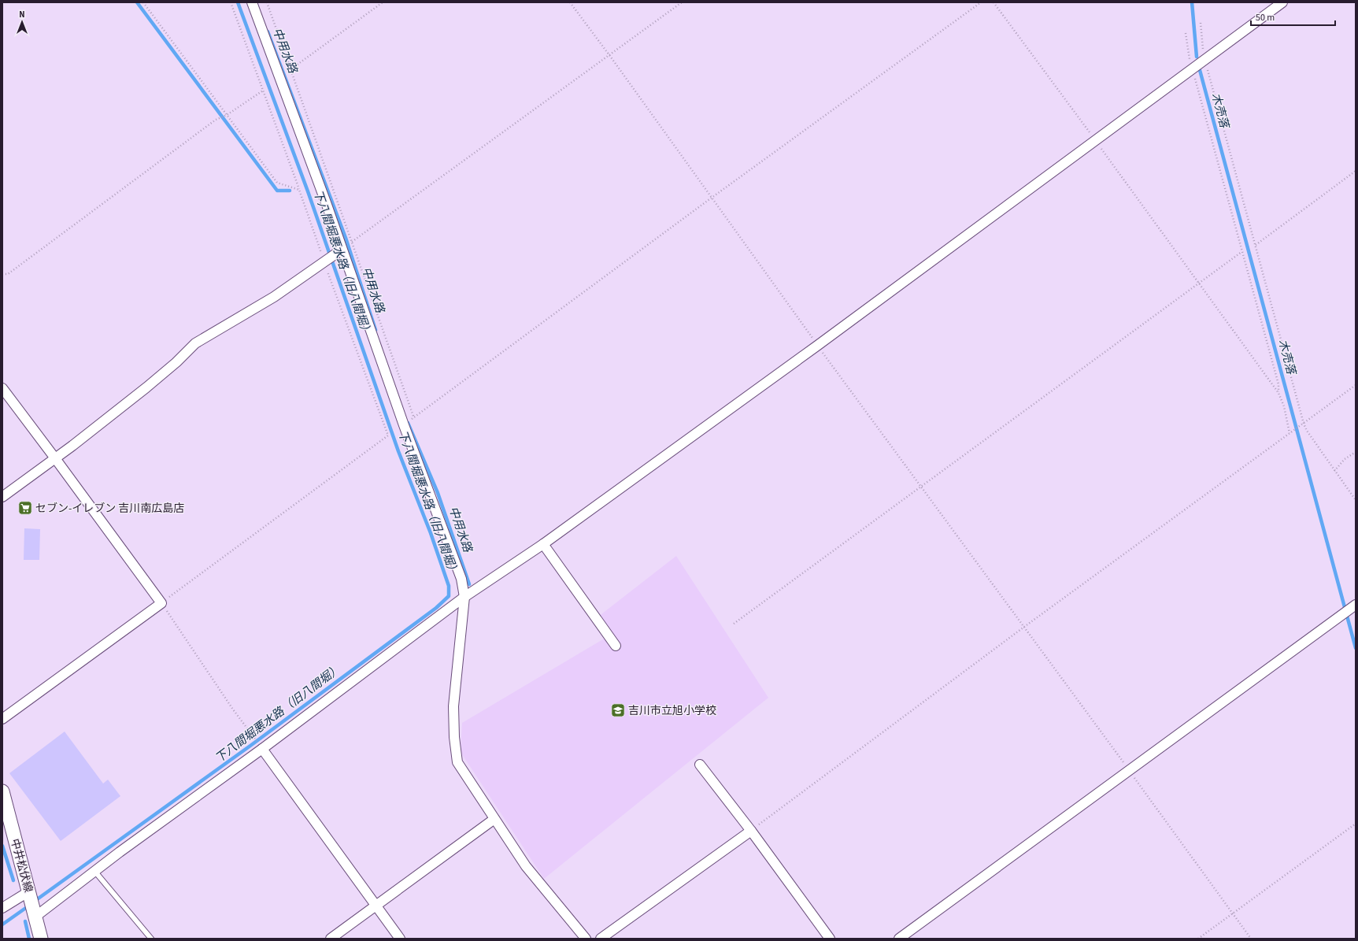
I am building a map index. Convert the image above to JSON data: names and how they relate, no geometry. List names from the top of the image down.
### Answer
{
  "streets": {
    "main road": ["中井松伏線"]
  },
  "water": ["中用水路", "木売落", "下八間堀悪水路（旧八間堀）"],
  "places": {
    "supermarket": ["セブン-イレブン 吉川南広島店"],
    "school or university": ["吉川市立旭小学校"]
  },
  "scale_bar": "50 m",
  "north": "top"
}
